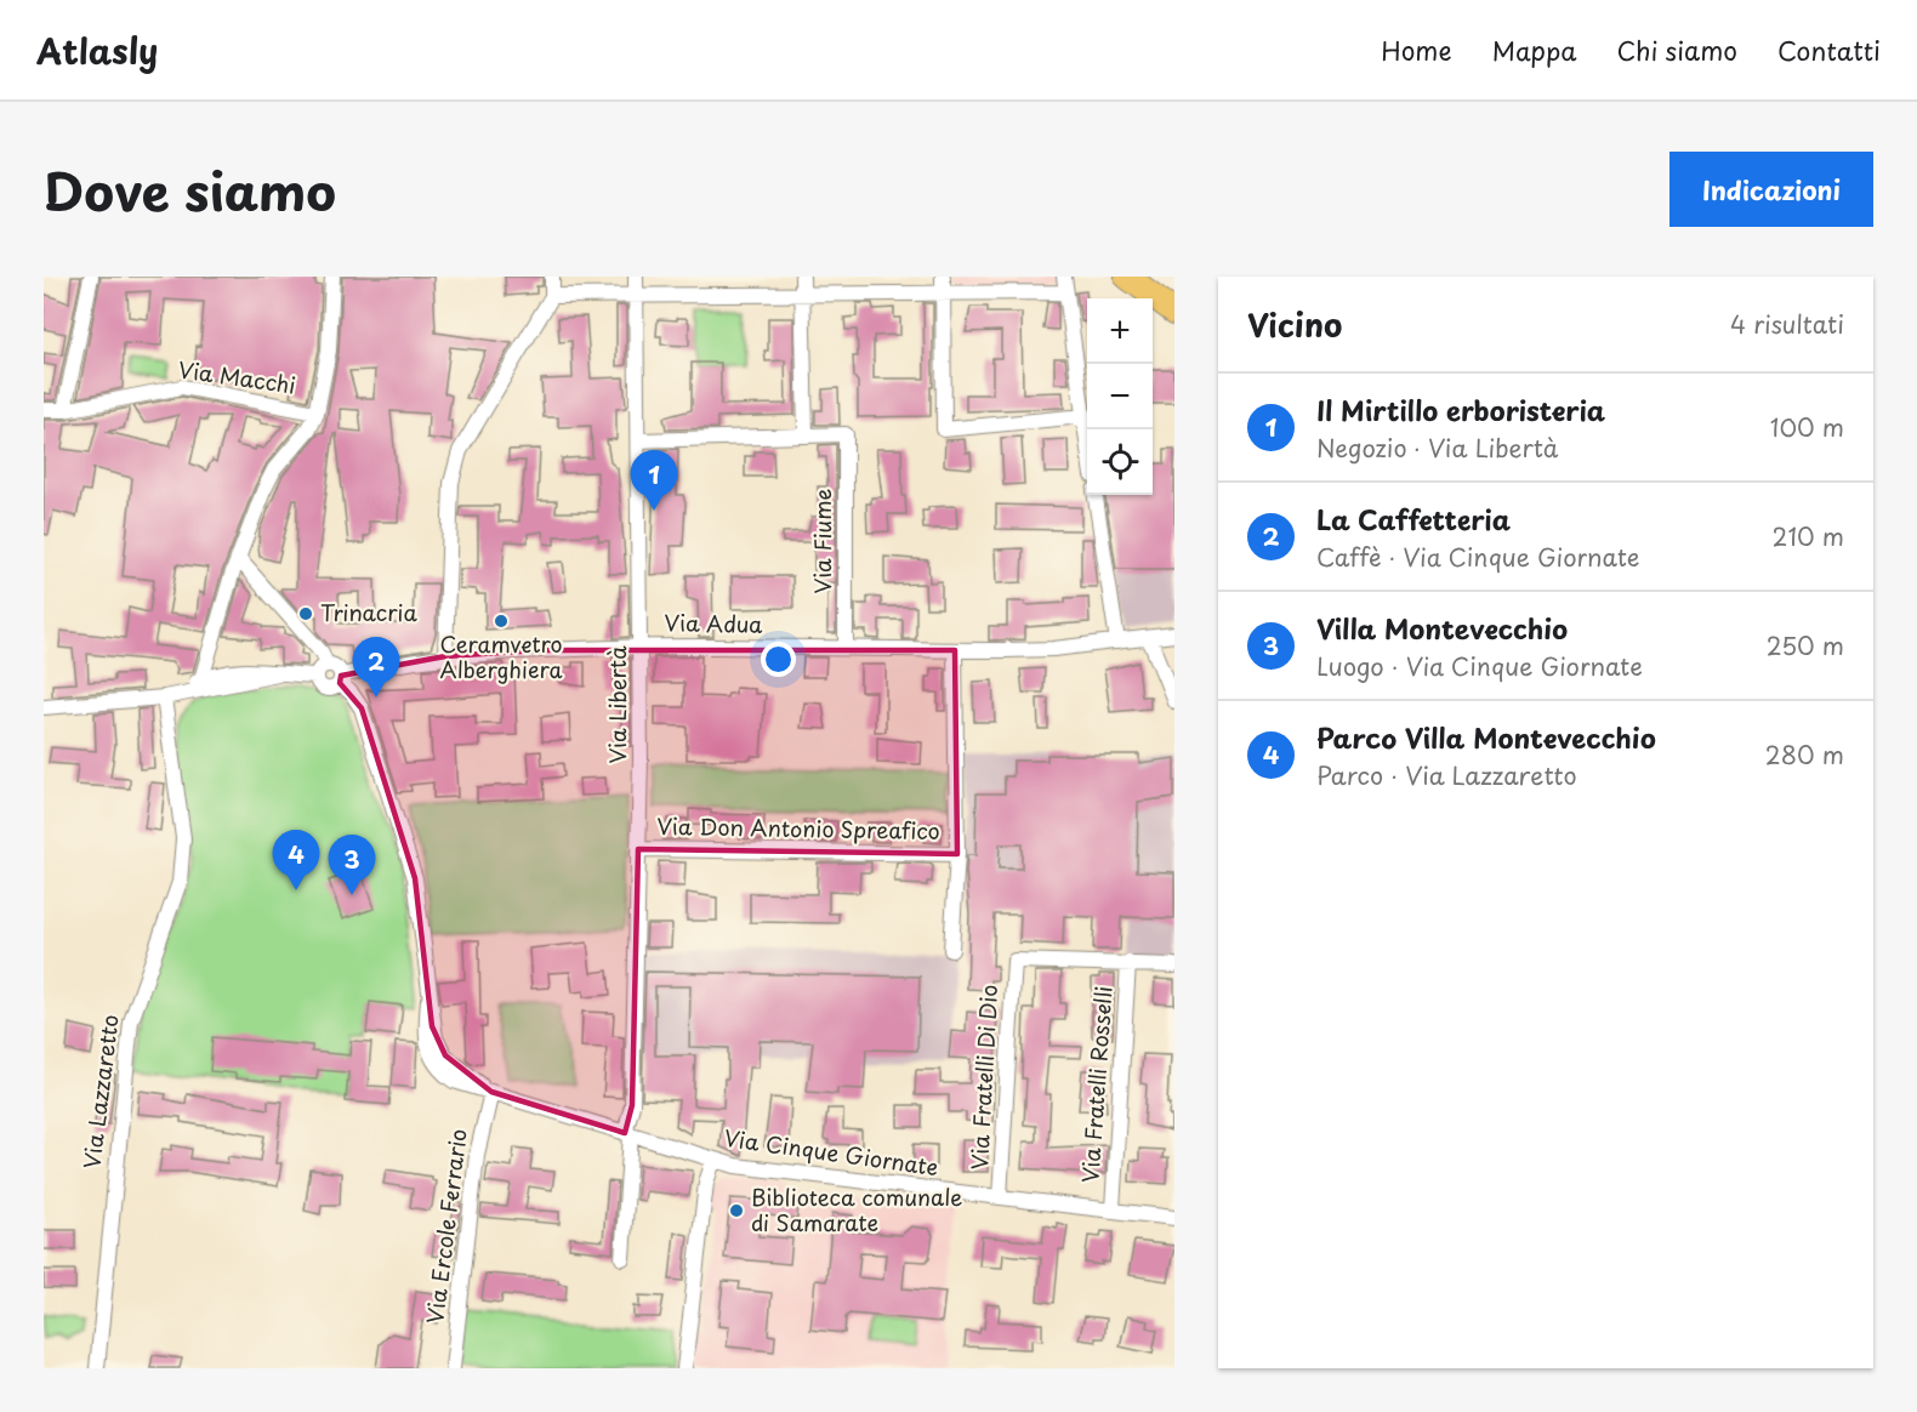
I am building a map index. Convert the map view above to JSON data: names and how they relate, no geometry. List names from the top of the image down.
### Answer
{
  "streets": {
    "street": [
      "Via Macchi",
      "Via Fiume",
      "Via Adua",
      "Via Libertà",
      "Via Don Antonio Spreafico",
      "Via Fratelli Di Dio",
      "Via Fratelli Rosselli",
      "Via Lazzaretto",
      "Via Cinque Giornate",
      "Via Ercole Ferrario"
    ]
  },
  "crossings": [
    ["Via Fiume", "Via Adua"],
    ["Via Adua", "Via Libertà"],
    ["Via Adua", "Via Don Antonio Spreafico"],
    ["Via Adua", "Via Cinque Giornate"],
    ["Via Libertà", "Via Don Antonio Spreafico"],
    ["Via Libertà", "Via Cinque Giornate"],
    ["Via Fratelli Di Dio", "Via Fratelli Rosselli"],
    ["Via Fratelli Di Dio", "Via Cinque Giornate"],
    ["Via Fratelli Rosselli", "Via Cinque Giornate"],
    ["Via Cinque Giornate", "Via Ercole Ferrario"]
  ],
  "places": ["Trinacria", "Ceramvetro Alberghiera", "Biblioteca comunale di Samarate"],
  "page": {
    "header": "Atlasly",
    "nav": [
      "Home",
      "Mappa",
      "Chi siamo",
      "Contatti"
    ],
    "title": "Dove siamo",
    "buttons": "Indicazioni",
    "heading": ["Vicino", "4 risultati"],
    "map_buttons": ["+", "−"],
    "list": [
      {
        "mark": "1",
        "name": "Il Mirtillo erboristeria",
        "note": "Negozio · Via Libertà",
        "value": "100 m"
      },
      {
        "mark": "2",
        "name": "La Caffetteria",
        "note": "Caffè · Via Cinque Giornate",
        "value": "210 m"
      },
      {
        "mark": "3",
        "name": "Villa Montevecchio",
        "note": "Luogo · Via Cinque Giornate",
        "value": "250 m"
      },
      {
        "mark": "4",
        "name": "Parco Villa Montevecchio",
        "note": "Parco · Via Lazzaretto",
        "value": "280 m"
      }
    ],
    "pins": [
      "1",
      "2",
      "4",
      "3"
    ]
  }
}
